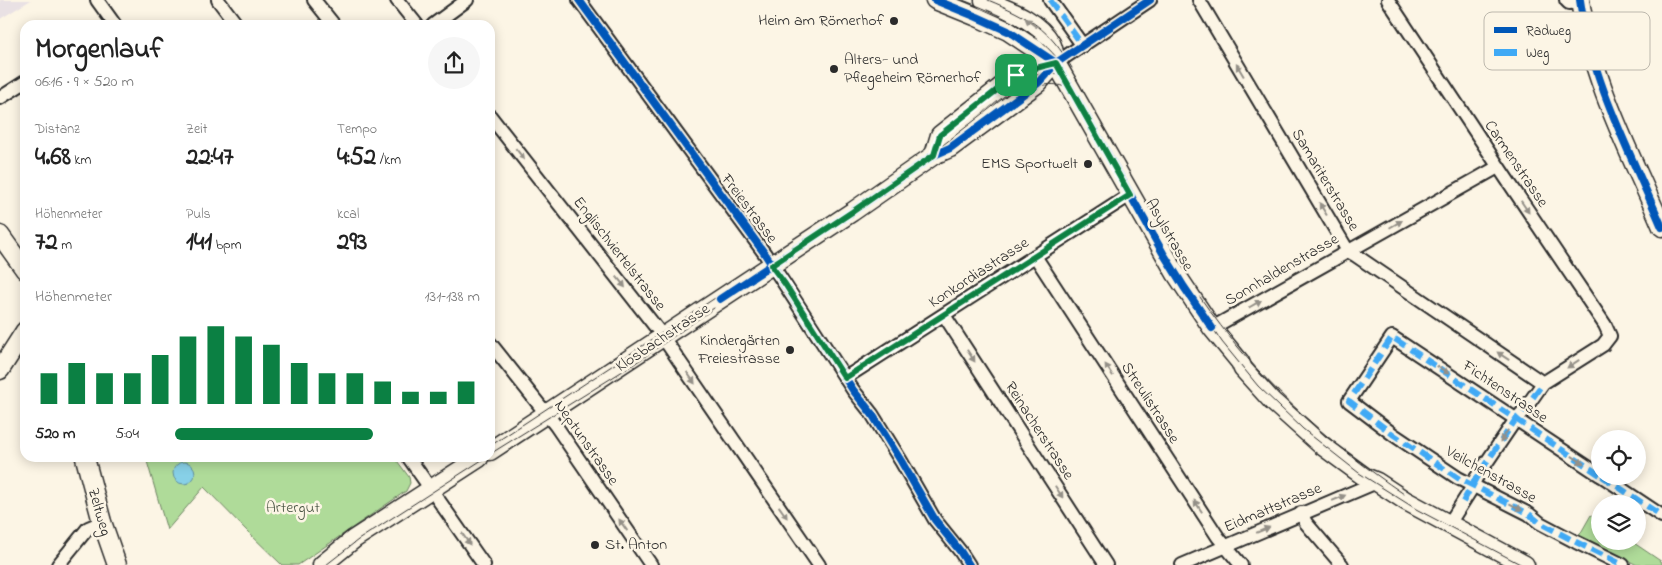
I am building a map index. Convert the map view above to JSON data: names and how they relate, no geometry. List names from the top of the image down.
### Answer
{
  "streets": {
    "main road": ["Asylstrasse", "Klosbachstrasse", "Zeltweg"],
    "street": [
      "Carmenstrasse",
      "Samariterstrasse",
      "Freiestrasse",
      "Englischviertelstrasse",
      "Sonnhaldenstrasse",
      "Konkordiastrasse",
      "Fichtenstrasse",
      "Streulistrasse",
      "Reinacherstrasse",
      "Neptunstrasse",
      "Veilchenstrasse",
      "Eidmattstrasse"
    ]
  },
  "crossings": [
    ["Carmenstrasse", "Samariterstrasse"],
    ["Carmenstrasse", "Sonnhaldenstrasse"],
    ["Samariterstrasse", "Sonnhaldenstrasse"],
    ["Freiestrasse", "Konkordiastrasse"],
    ["Freiestrasse", "Klosbachstrasse"],
    ["Asylstrasse", "Sonnhaldenstrasse"],
    ["Asylstrasse", "Konkordiastrasse"],
    ["Asylstrasse", "Klosbachstrasse"],
    ["Asylstrasse", "Eidmattstrasse"],
    ["Englischviertelstrasse", "Klosbachstrasse"],
    ["Konkordiastrasse", "Streulistrasse"],
    ["Konkordiastrasse", "Reinacherstrasse"],
    ["Klosbachstrasse", "Neptunstrasse"],
    ["Fichtenstrasse", "Veilchenstrasse"],
    ["Streulistrasse", "Eidmattstrasse"]
  ],
  "one_way": [
    "Samariterstrasse",
    "Englischviertelstrasse",
    "Sonnhaldenstrasse",
    "Fichtenstrasse",
    "Streulistrasse",
    "Reinacherstrasse",
    "Neptunstrasse",
    "Veilchenstrasse",
    "Eidmattstrasse"
  ],
  "parks": ["Artergut"],
  "places": [
    "Heim am Römerhof",
    "Alters- und Pflegeheim Römerhof",
    "EMS Sportwelt",
    "Kindergärten Freiestrasse",
    "St. Anton"
  ],
  "legend": ["Radweg", "Weg"],
  "page": {
    "heading": ["Morgenlauf", "06:16 · 9 × 520 m"],
    "stats": [
      ["Distanz", "4.68 km"],
      ["Zeit", "22:47"],
      ["Tempo", "4:52 /km"],
      ["Höhenmeter", "72 m"],
      ["Puls", "141 bpm"],
      ["kcal", "293"]
    ],
    "chart": ["Höhenmeter", "131–138 m"],
    "list": [
      {
        "name": "520 m",
        "note": "5:04"
      }
    ]
  }
}
